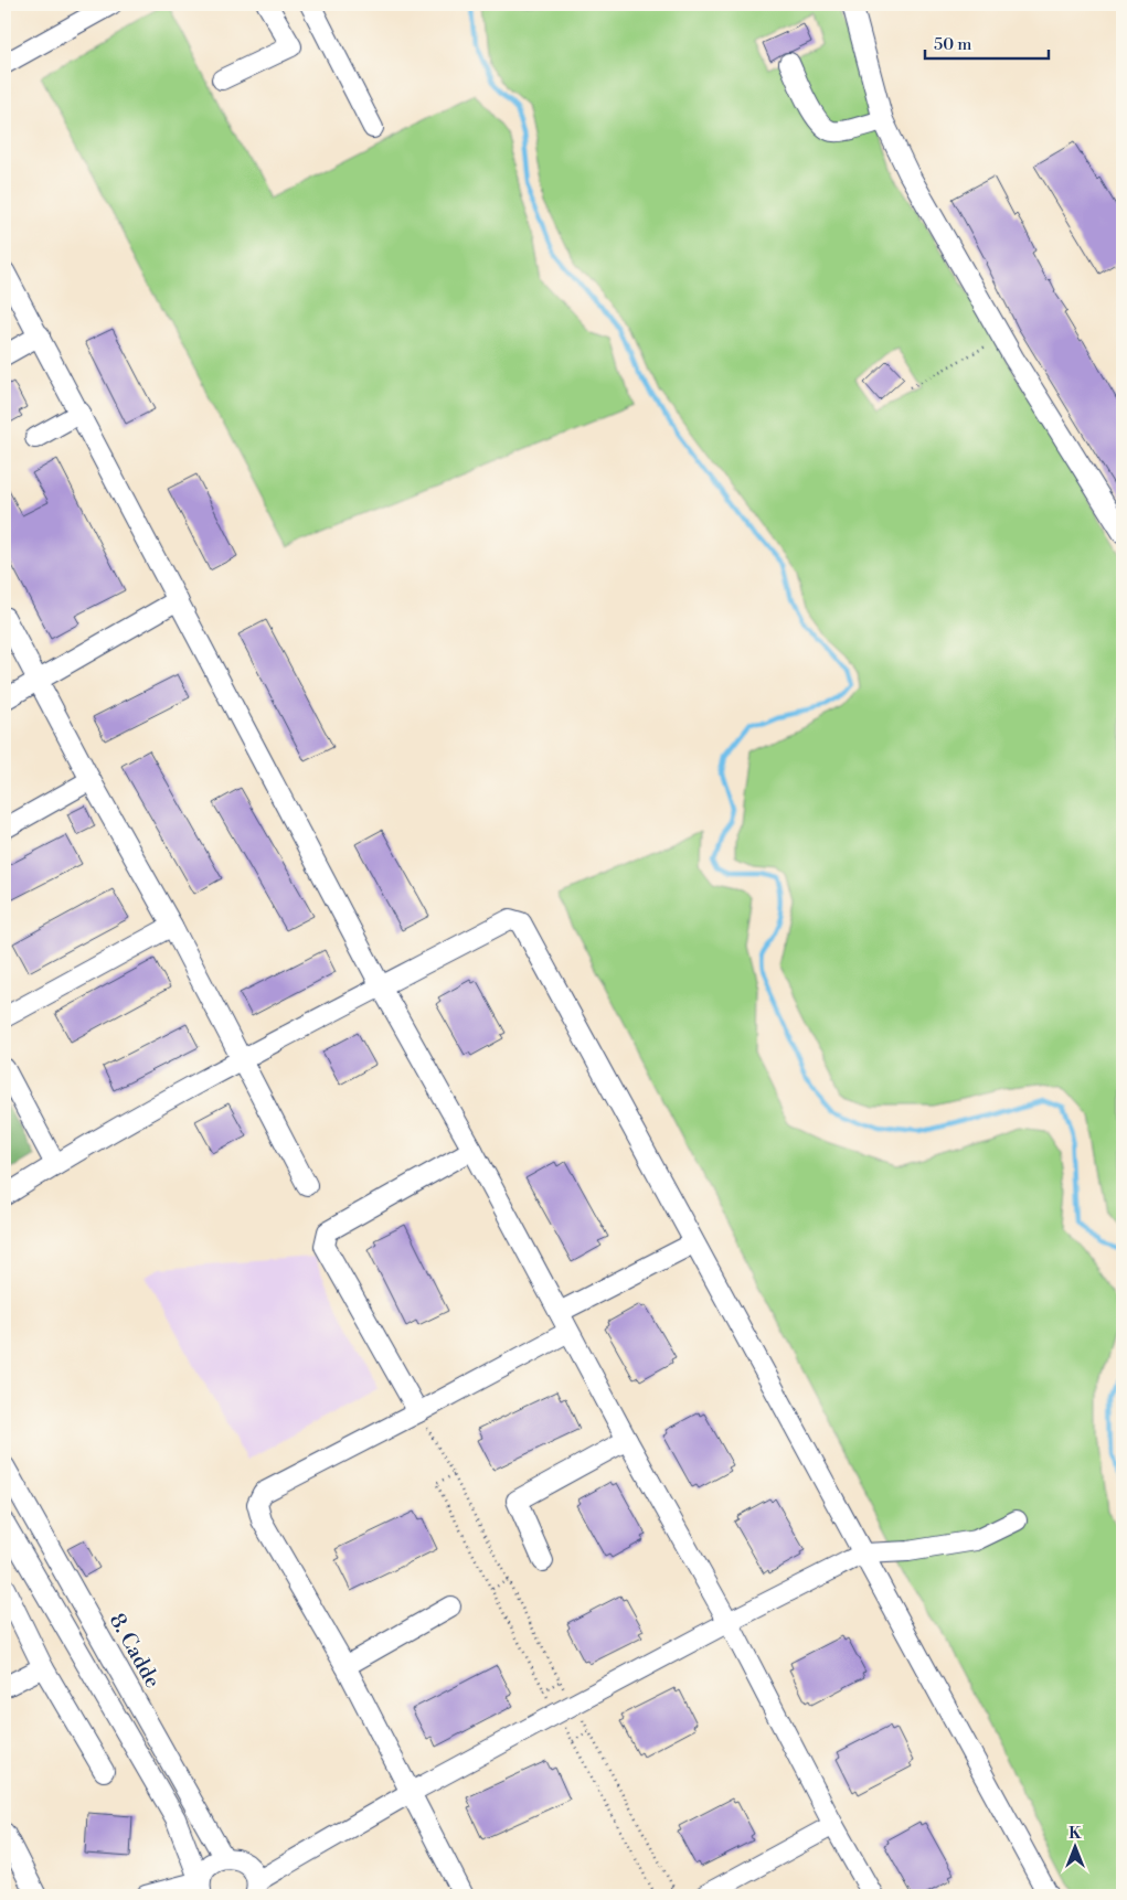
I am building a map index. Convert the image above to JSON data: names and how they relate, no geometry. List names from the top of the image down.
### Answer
{
  "streets": {
    "street": ["8. Cadde"]
  },
  "scale_bar": "50 m",
  "north": "top"
}
